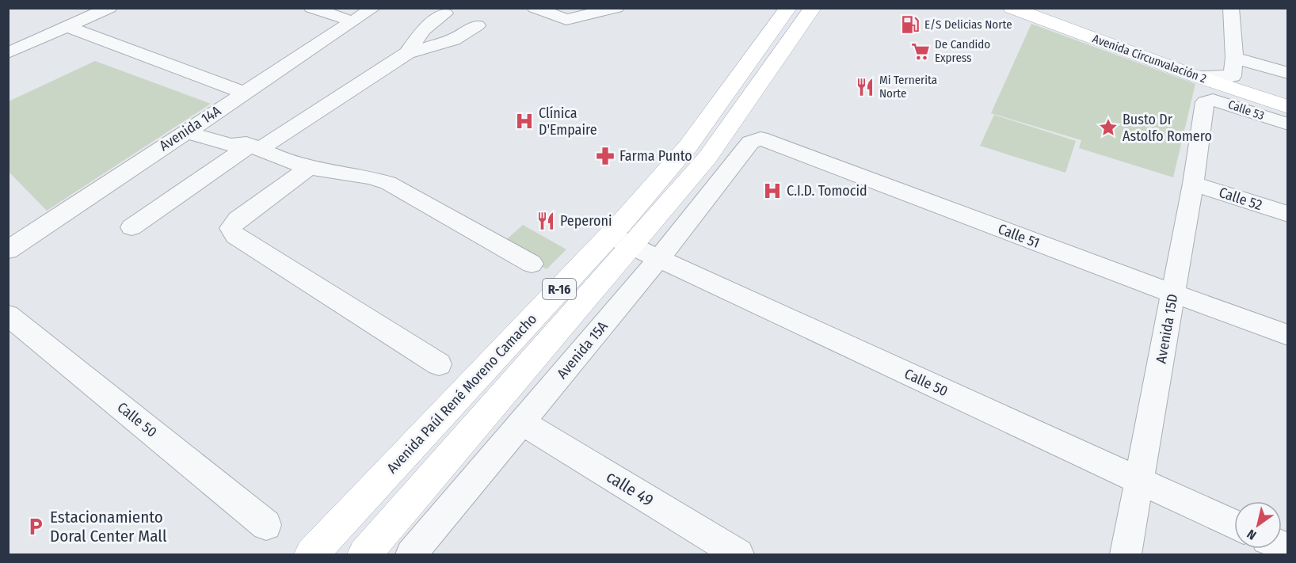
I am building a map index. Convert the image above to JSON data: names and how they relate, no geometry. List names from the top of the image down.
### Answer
{
  "streets": {
    "main road": ["Avenida Circunvalación 2", "R-16", "Avenida Paúl René Moreno Camacho"],
    "street": [
      "Calle 53",
      "Avenida 14A",
      "Calle 52",
      "Calle 51",
      "Avenida 15D",
      "Avenida 15A",
      "Calle 50",
      "calle 49"
    ]
  },
  "crossings": [
    ["Calle 53", "Avenida 15D"],
    ["Calle 52", "Avenida 15D"],
    ["Calle 51", "Avenida 15D"],
    ["Calle 51", "Avenida 15A"],
    ["Avenida 15D", "Calle 50"],
    ["Avenida 15A", "Calle 50"],
    ["Avenida 15A", "calle 49"],
    ["Calle 50", "Avenida Paúl René Moreno Camacho"]
  ],
  "places": {
    "fuel station": ["E/S Delicias Norte"],
    "supermarket": ["De Candido Express"],
    "restaurant": ["Mi Ternerita Norte", "Peperoni"],
    "hospital": ["Clínica D'Empaire", "C.I.D. Tomocid"],
    "place": ["Busto Dr Astolfo Romero"],
    "pharmacy": ["Farma Punto"],
    "parking": ["Estacionamiento Doral Center Mall"]
  },
  "north": "bottom left"
}
